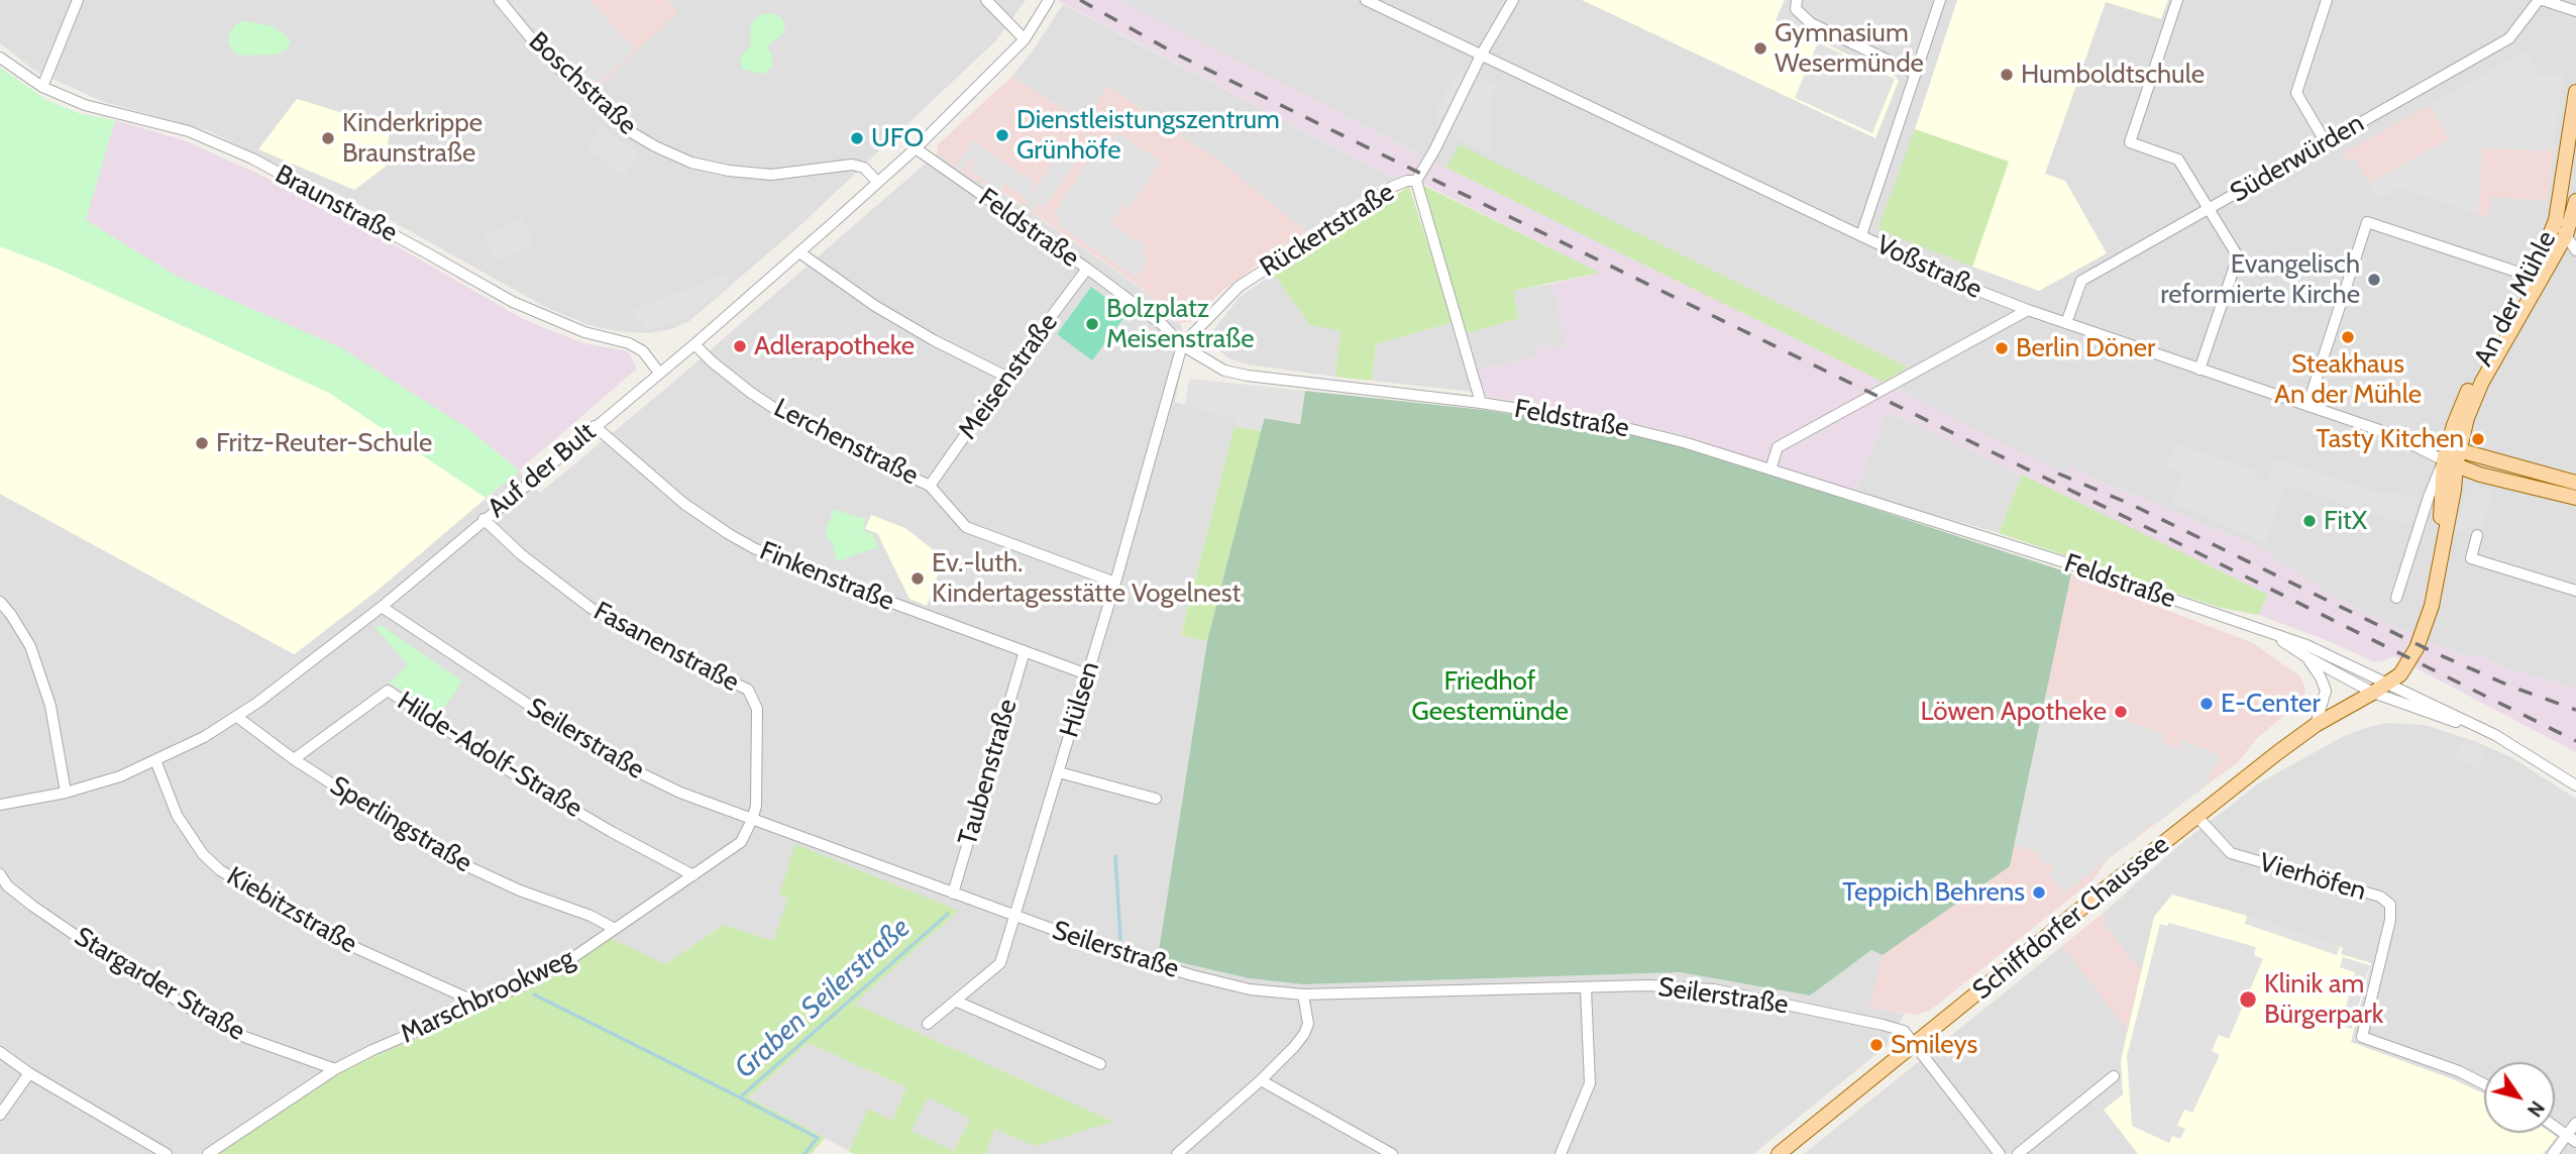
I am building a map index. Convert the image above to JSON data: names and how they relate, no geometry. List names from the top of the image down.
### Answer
{
  "streets": {
    "main road": ["An der Mühle", "Schiffdorfer Chaussee"],
    "street": [
      "Boschstraße",
      "Süderwürden",
      "Braunstraße",
      "Feldstraße",
      "Rückertstraße",
      "Voßstraße",
      "Meisenstraße",
      "Lerchenstraße",
      "Auf der Bult",
      "Finkenstraße",
      "Fasanenstraße",
      "Hülsen",
      "Seilerstraße",
      "Hilde-Adolf-Straße",
      "Taubenstraße",
      "Sperlingstraße",
      "Vierhöfen",
      "Kiebitzstraße",
      "Stargarder Straße",
      "Marschbrookweg"
    ]
  },
  "crossings": [
    ["Boschstraße", "Auf der Bult"],
    ["Süderwürden", "Voßstraße"],
    ["Braunstraße", "Auf der Bult"],
    ["Feldstraße", "Rückertstraße"],
    ["Feldstraße", "An der Mühle"],
    ["Feldstraße", "Meisenstraße"],
    ["Feldstraße", "Auf der Bult"],
    ["Feldstraße", "Hülsen"],
    ["Feldstraße", "Schiffdorfer Chaussee"],
    ["Rückertstraße", "Hülsen"],
    ["Voßstraße", "An der Mühle"],
    ["An der Mühle", "Schiffdorfer Chaussee"],
    ["Meisenstraße", "Lerchenstraße"],
    ["Lerchenstraße", "Auf der Bult"],
    ["Lerchenstraße", "Hülsen"],
    ["Auf der Bult", "Finkenstraße"],
    ["Auf der Bult", "Fasanenstraße"],
    ["Auf der Bult", "Seilerstraße"],
    ["Auf der Bult", "Sperlingstraße"],
    ["Auf der Bult", "Kiebitzstraße"],
    ["Finkenstraße", "Hülsen"],
    ["Finkenstraße", "Taubenstraße"],
    ["Fasanenstraße", "Seilerstraße"],
    ["Fasanenstraße", "Marschbrookweg"],
    ["Hülsen", "Seilerstraße"],
    ["Seilerstraße", "Taubenstraße"],
    ["Seilerstraße", "Schiffdorfer Chaussee"],
    ["Seilerstraße", "Marschbrookweg"],
    ["Hilde-Adolf-Straße", "Sperlingstraße"],
    ["Hilde-Adolf-Straße", "Marschbrookweg"],
    ["Sperlingstraße", "Marschbrookweg"],
    ["Vierhöfen", "Schiffdorfer Chaussee"],
    ["Kiebitzstraße", "Marschbrookweg"],
    ["Stargarder Straße", "Marschbrookweg"]
  ],
  "water": ["Graben Seilerstraße"],
  "parks": ["Friedhof Geestemünde"],
  "places": [
    "Gymnasium Wesermünde",
    "Humboldtschule",
    "Dienstleistungszentrum Grünhöfe",
    "Kinderkrippe Braunstraße",
    "UFO",
    "Evangelisch reformierte Kirche",
    "Bolzplatz Meisenstraße",
    "Steakhaus An der Mühle",
    "Adlerapotheke",
    "Berlin Döner",
    "Tasty Kitchen",
    "Fritz-Reuter-Schule",
    "FitX",
    "Ev.-luth. Kindertagesstätte Vogelnest",
    "E-Center",
    "Löwen Apotheke",
    "Teppich Behrens",
    "Klinik am Bürgerpark",
    "Smileys"
  ],
  "north": "bottom right"
}
